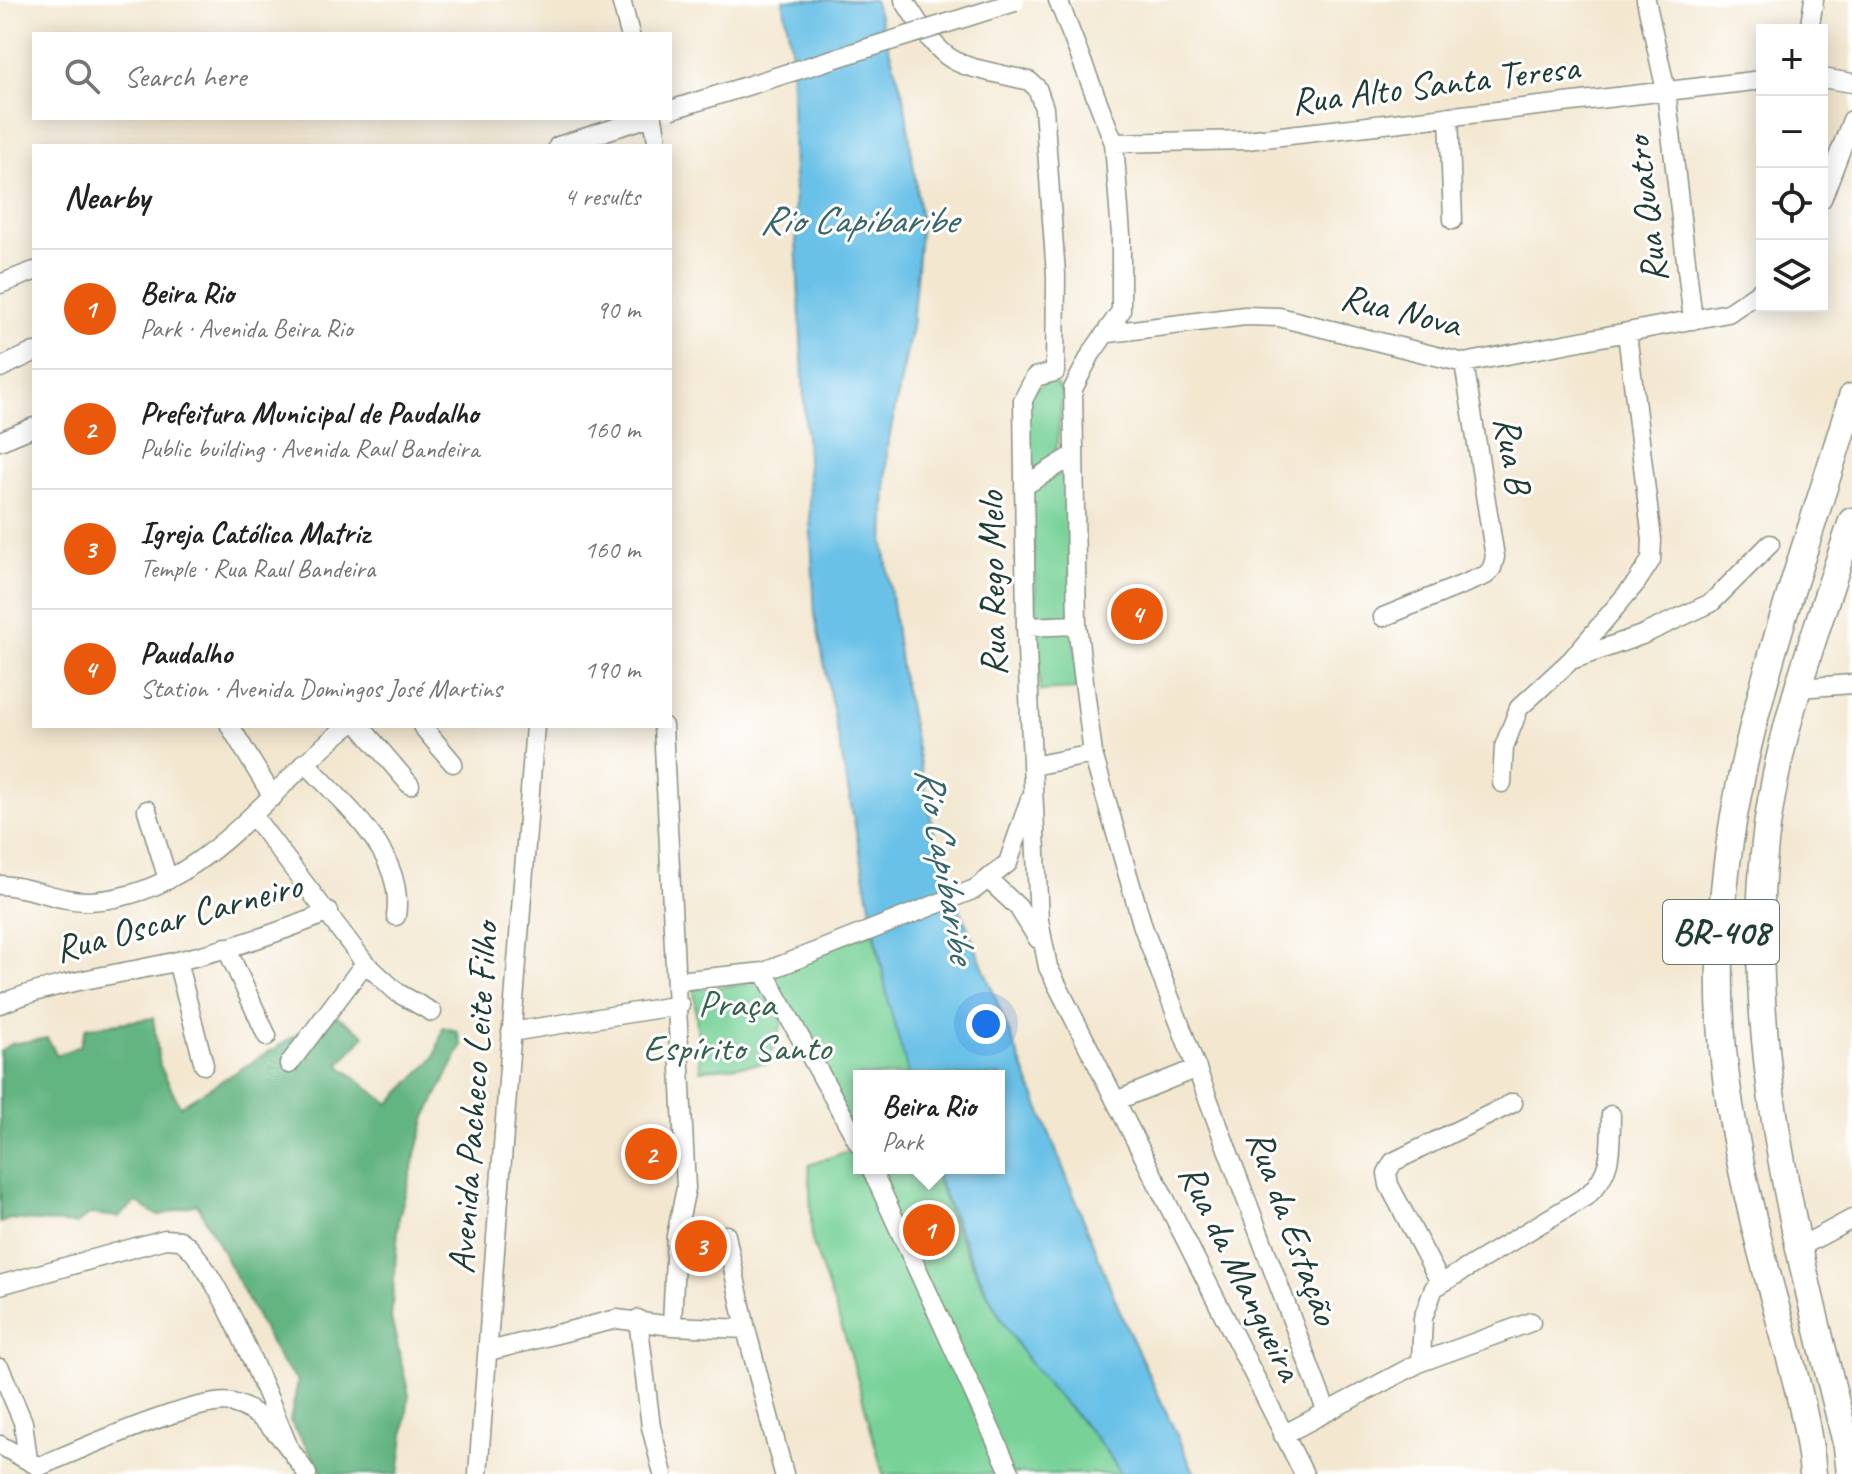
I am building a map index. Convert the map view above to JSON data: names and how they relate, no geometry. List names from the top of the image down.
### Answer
{
  "streets": {
    "highway": ["BR-408"],
    "street": [
      "Rua Alto Santa Teresa",
      "Rua Quatro",
      "Rua Nova",
      "Rua B",
      "Rua Rego Melo",
      "Rua Oscar Carneiro",
      "Avenida Pacheco Leite Filho",
      "Rua da Estação",
      "Rua da Mangueira"
    ]
  },
  "crossings": [
    ["Rua Alto Santa Teresa", "Rua Quatro"],
    ["Rua Quatro", "Rua Nova"],
    ["Rua Nova", "Rua B"],
    ["Rua Rego Melo", "Rua da Mangueira"]
  ],
  "water": ["Rio Capibaribe"],
  "parks": ["Praça Espírito Santo"],
  "page": {
    "map_buttons": ["+", "−"],
    "search": "Search here",
    "heading": ["Nearby", "4 results"],
    "list": [
      {
        "mark": "1",
        "name": "Beira Rio",
        "note": "Park · Avenida Beira Rio",
        "value": "90 m"
      },
      {
        "mark": "2",
        "name": "Prefeitura Municipal de Paudalho",
        "note": "Public building · Avenida Raul Bandeira",
        "value": "160 m"
      },
      {
        "mark": "3",
        "name": "Igreja Católica Matriz",
        "note": "Temple · Rua Raul Bandeira",
        "value": "160 m"
      },
      {
        "mark": "4",
        "name": "Paudalho",
        "note": "Station · Avenida Domingos José Martins",
        "value": "190 m"
      }
    ],
    "pins": [
      "4",
      "2",
      "1",
      "3"
    ],
    "popup": ["Beira Rio", "Park"]
  }
}
